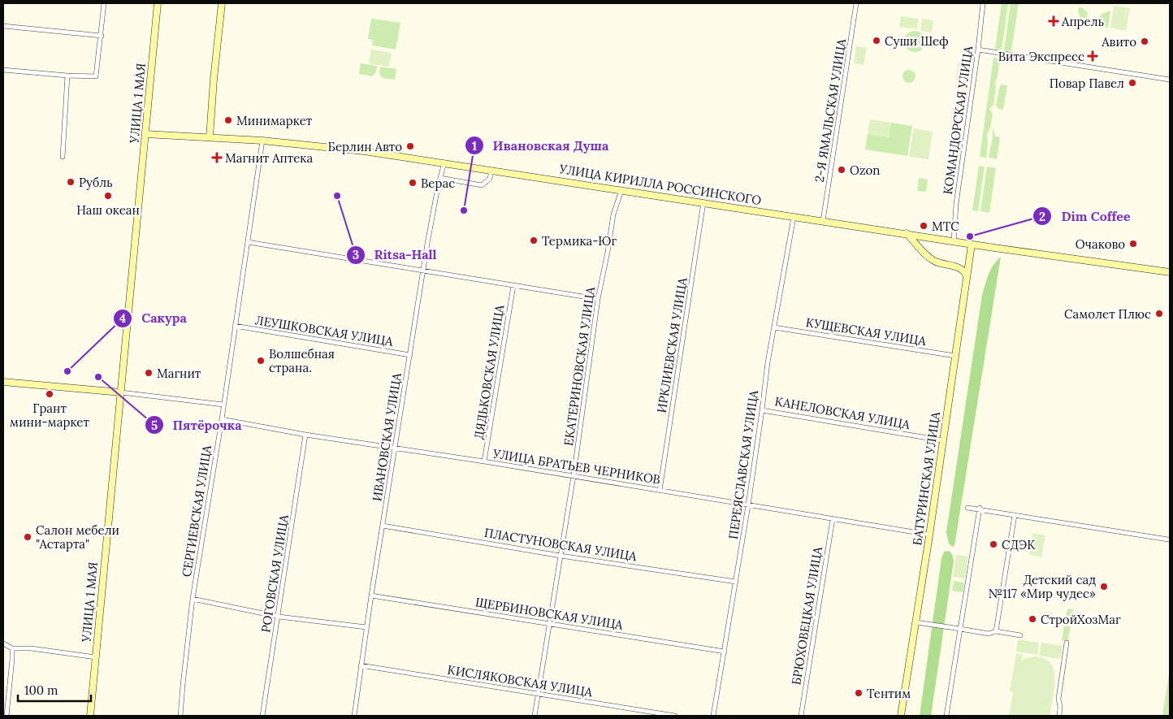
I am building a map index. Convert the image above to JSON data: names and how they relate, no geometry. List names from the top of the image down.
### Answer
{
  "streets": {
    "main road": ["УЛИЦА 1 МАЯ", "УЛИЦА КИРИЛЛА РОССИНСКОГО", "БАТУРИНСКАЯ УЛИЦА"],
    "street": [
      "2-Я ЯМАЛЬСКАЯ УЛИЦА",
      "КОМАНДОРСКАЯ УЛИЦА",
      "ЛЕУШКОВСКАЯ УЛИЦА",
      "КУЩЕВСКАЯ УЛИЦА",
      "ИРКЛИЕВСКАЯ УЛИЦА",
      "ЕКАТЕРИНОВСКАЯ УЛИЦА",
      "ДЯДЬКОВСКАЯ УЛИЦА",
      "КАНЕЛОВСКАЯ УЛИЦА",
      "ИВАНОВСКАЯ УЛИЦА",
      "ПЕРЕЯСЛАВСКАЯ УЛИЦА",
      "УЛИЦА БРАТЬЕВ ЧЕРНИКОВ",
      "СЕРГИЕВСКАЯ УЛИЦА",
      "ПЛАСТУНОВСКАЯ УЛИЦА",
      "РОГОВСКАЯ УЛИЦА",
      "ЩЕРБИНОВСКАЯ УЛИЦА",
      "БРЮХОВЕЦКАЯ УЛИЦА",
      "КИСЛЯКОВСКАЯ УЛИЦА"
    ]
  },
  "crossings": [
    ["УЛИЦА 1 МАЯ", "УЛИЦА КИРИЛЛА РОССИНСКОГО"],
    ["2-Я ЯМАЛЬСКАЯ УЛИЦА", "УЛИЦА КИРИЛЛА РОССИНСКОГО"],
    ["КОМАНДОРСКАЯ УЛИЦА", "УЛИЦА КИРИЛЛА РОССИНСКОГО"],
    ["УЛИЦА КИРИЛЛА РОССИНСКОГО", "ИРКЛИЕВСКАЯ УЛИЦА"],
    ["УЛИЦА КИРИЛЛА РОССИНСКОГО", "ЕКАТЕРИНОВСКАЯ УЛИЦА"],
    ["УЛИЦА КИРИЛЛА РОССИНСКОГО", "ИВАНОВСКАЯ УЛИЦА"],
    ["УЛИЦА КИРИЛЛА РОССИНСКОГО", "ПЕРЕЯСЛАВСКАЯ УЛИЦА"],
    ["УЛИЦА КИРИЛЛА РОССИНСКОГО", "БАТУРИНСКАЯ УЛИЦА"],
    ["УЛИЦА КИРИЛЛА РОССИНСКОГО", "СЕРГИЕВСКАЯ УЛИЦА"],
    ["ЛЕУШКОВСКАЯ УЛИЦА", "ИВАНОВСКАЯ УЛИЦА"],
    ["ЛЕУШКОВСКАЯ УЛИЦА", "СЕРГИЕВСКАЯ УЛИЦА"],
    ["КУЩЕВСКАЯ УЛИЦА", "ПЕРЕЯСЛАВСКАЯ УЛИЦА"],
    ["КУЩЕВСКАЯ УЛИЦА", "БАТУРИНСКАЯ УЛИЦА"],
    ["ИРКЛИЕВСКАЯ УЛИЦА", "УЛИЦА БРАТЬЕВ ЧЕРНИКОВ"],
    ["ЕКАТЕРИНОВСКАЯ УЛИЦА", "УЛИЦА БРАТЬЕВ ЧЕРНИКОВ"],
    ["ЕКАТЕРИНОВСКАЯ УЛИЦА", "ПЛАСТУНОВСКАЯ УЛИЦА"],
    ["ЕКАТЕРИНОВСКАЯ УЛИЦА", "ЩЕРБИНОВСКАЯ УЛИЦА"],
    ["ЕКАТЕРИНОВСКАЯ УЛИЦА", "КИСЛЯКОВСКАЯ УЛИЦА"],
    ["ДЯДЬКОВСКАЯ УЛИЦА", "УЛИЦА БРАТЬЕВ ЧЕРНИКОВ"],
    ["КАНЕЛОВСКАЯ УЛИЦА", "ПЕРЕЯСЛАВСКАЯ УЛИЦА"],
    ["КАНЕЛОВСКАЯ УЛИЦА", "БАТУРИНСКАЯ УЛИЦА"],
    ["ИВАНОВСКАЯ УЛИЦА", "УЛИЦА БРАТЬЕВ ЧЕРНИКОВ"],
    ["ИВАНОВСКАЯ УЛИЦА", "ПЛАСТУНОВСКАЯ УЛИЦА"],
    ["ИВАНОВСКАЯ УЛИЦА", "ЩЕРБИНОВСКАЯ УЛИЦА"],
    ["ИВАНОВСКАЯ УЛИЦА", "КИСЛЯКОВСКАЯ УЛИЦА"],
    ["ПЕРЕЯСЛАВСКАЯ УЛИЦА", "УЛИЦА БРАТЬЕВ ЧЕРНИКОВ"],
    ["ПЕРЕЯСЛАВСКАЯ УЛИЦА", "ПЛАСТУНОВСКАЯ УЛИЦА"],
    ["ПЕРЕЯСЛАВСКАЯ УЛИЦА", "ЩЕРБИНОВСКАЯ УЛИЦА"],
    ["УЛИЦА БРАТЬЕВ ЧЕРНИКОВ", "БАТУРИНСКАЯ УЛИЦА"],
    ["УЛИЦА БРАТЬЕВ ЧЕРНИКОВ", "СЕРГИЕВСКАЯ УЛИЦА"],
    ["УЛИЦА БРАТЬЕВ ЧЕРНИКОВ", "РОГОВСКАЯ УЛИЦА"],
    ["УЛИЦА БРАТЬЕВ ЧЕРНИКОВ", "БРЮХОВЕЦКАЯ УЛИЦА"]
  ],
  "places": {
    "health": ["Апрель", "Вита Экспресс", "Магнит Аптека"],
    "other": [
      "Суши Шеф",
      "Авито",
      "Повар Павел",
      "Минимаркет",
      "Берлин Авто",
      "Ozon",
      "Рубль",
      "Верас",
      "Наш океан",
      "Ritsa-Hall",
      "Ивановская Душа",
      "МТС",
      "Dim Coffee",
      "Термика-Юг",
      "Очаково",
      "Самолет Плюс",
      "Волшебная страна.",
      "Сакура",
      "Магнит",
      "Пятёрочка",
      "Грант мини-маркет",
      "Салон мебели \"Астарта\"",
      "СДЭК",
      "Детский сад №117 «Мир чудес»",
      "СтройХозМаг",
      "Тентим"
    ]
  },
  "scale_bar": "100 m"
}
